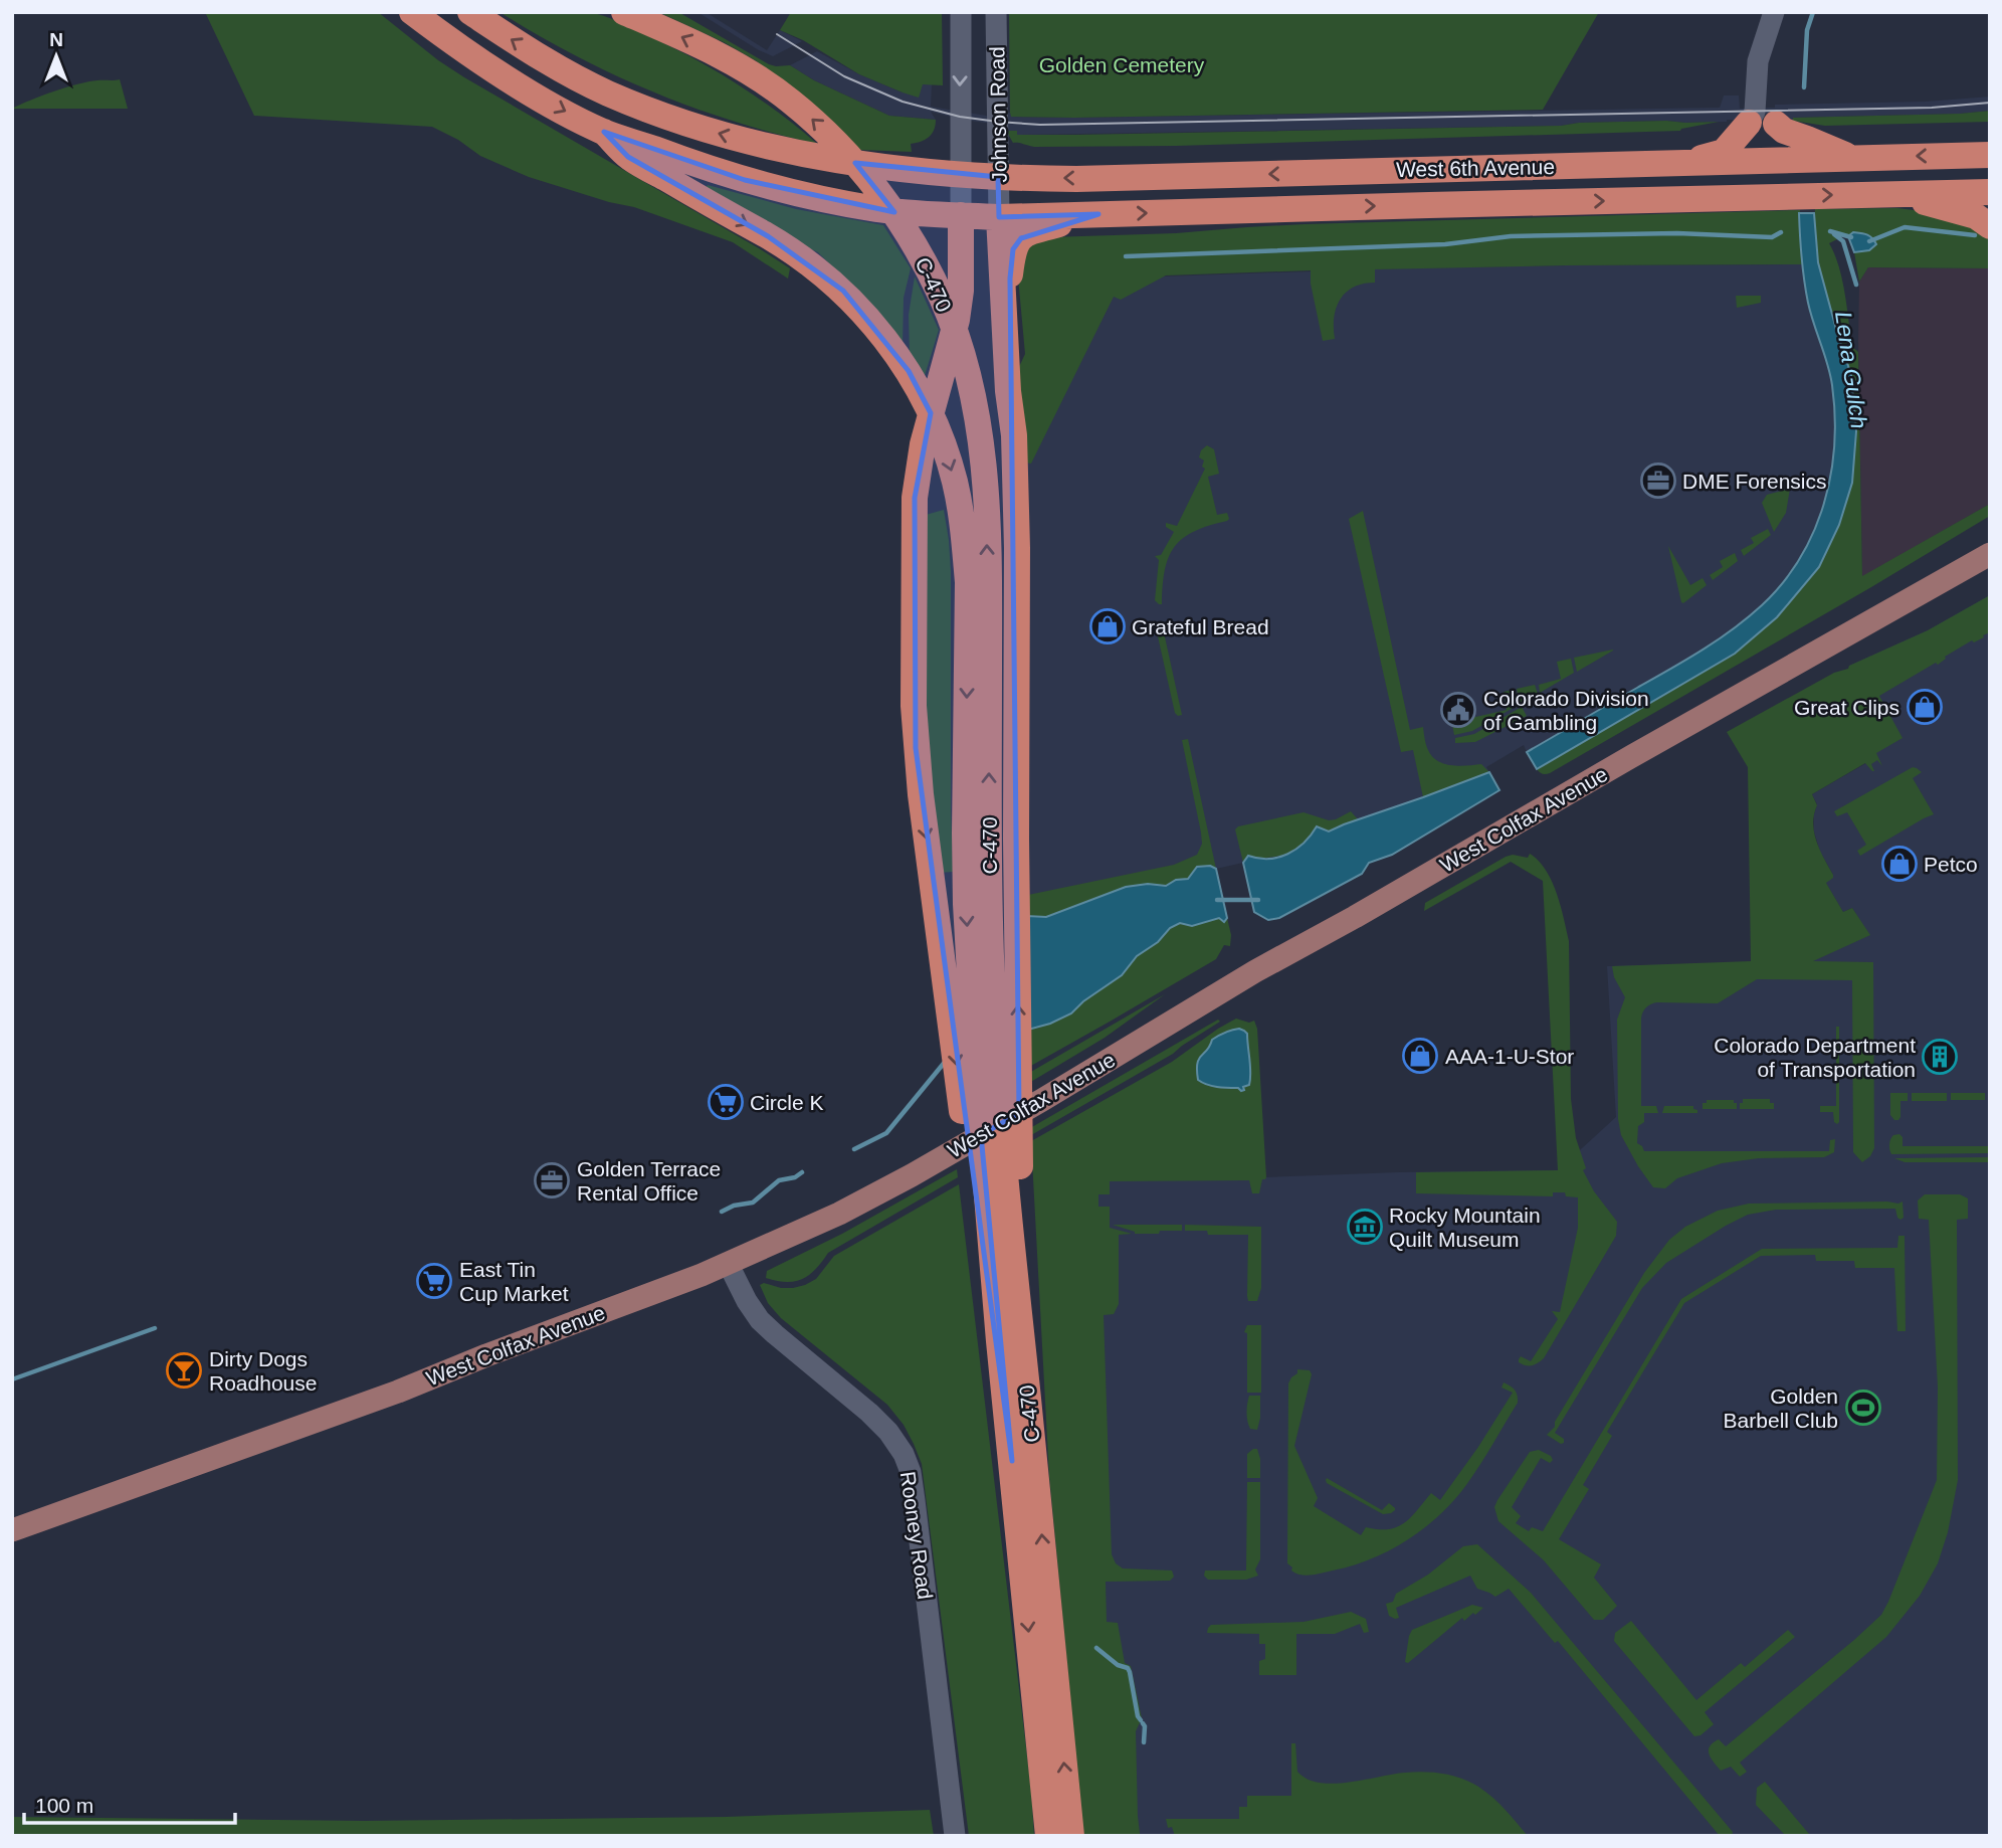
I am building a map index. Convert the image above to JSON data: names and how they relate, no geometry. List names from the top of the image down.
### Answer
{
  "streets": {
    "highway": ["West 6th Avenue", "C-470"],
    "main road": ["West Colfax Avenue"],
    "street": ["Johnson Road", "Rooney Road"]
  },
  "crossings": [
    ["Johnson Road", "West 6th Avenue"],
    ["West 6th Avenue", "C-470"],
    ["West Colfax Avenue", "Rooney Road"]
  ],
  "water": ["Lena Gulch"],
  "parks": ["Golden Cemetery"],
  "places": {
    "office": ["DME Forensics", "Golden Terrace Rental Office"],
    "shop": [
      "Grateful Bread",
      "Great Clips",
      "Petco",
      "AAA-1-U-Stor"
    ],
    "public building": ["Colorado Division of Gambling"],
    "building": ["Colorado Department of Transportation"],
    "supermarket": ["Circle K", "East Tin Cup Market"],
    "museum": ["Rocky Mountain Quilt Museum"],
    "bar": ["Dirty Dogs Roadhouse"],
    "sports": ["Golden Barbell Club"]
  },
  "scale_bar": "100 m",
  "north": "top"
}
